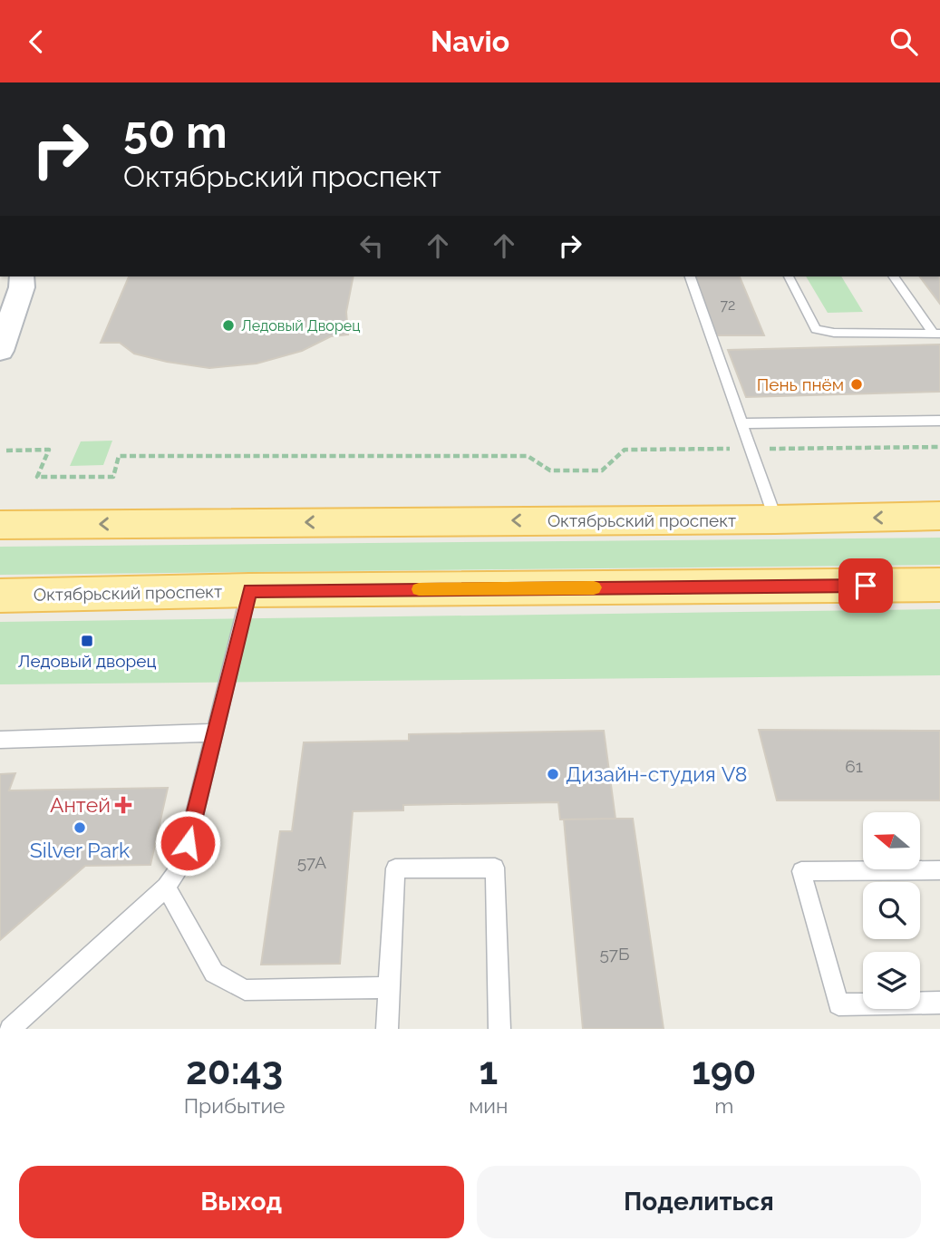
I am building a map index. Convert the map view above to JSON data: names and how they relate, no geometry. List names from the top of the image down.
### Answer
{
  "streets": {
    "main road": ["Октябрьский проспект"]
  },
  "places": {
    "other": [
      "Ледовый Дворец",
      "Пень пнём",
      "Дизайн-студия V8",
      "Silver Park"
    ],
    "transit": ["Ледовый дворец"],
    "health": ["Антей"]
  },
  "house_numbers": [
    "72",
    "61",
    "57А",
    "57Б"
  ],
  "north": "left",
  "page": {
    "header": "Navio",
    "turn": ["50 m", "Октябрьский проспект"],
    "eta": [
      "20:43",
      "Прибытие",
      "1",
      "мин",
      "190",
      "m"
    ],
    "buttons": ["Выход", "Поделиться"]
  }
}
